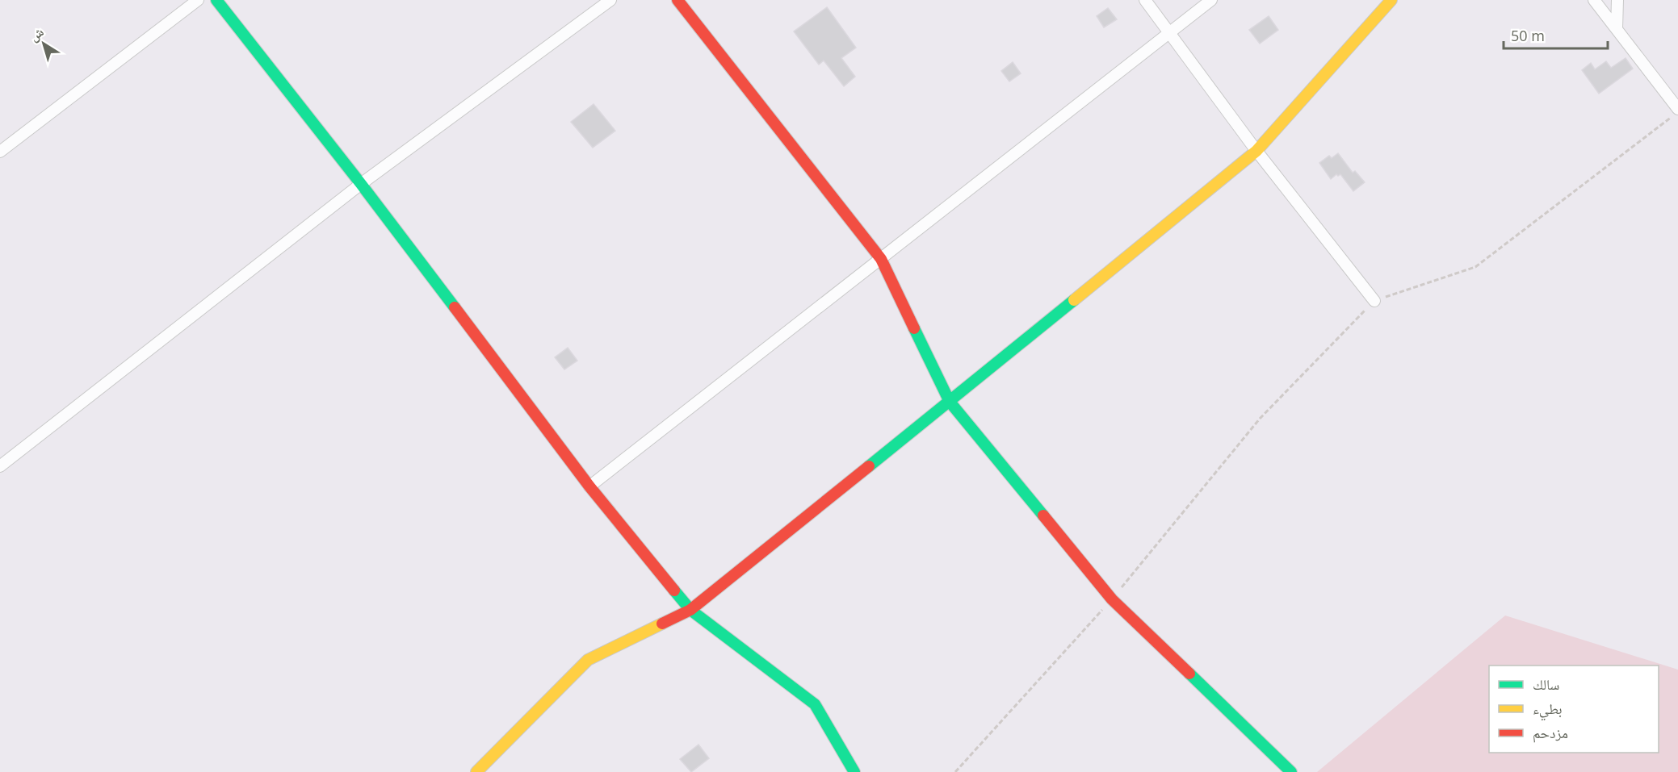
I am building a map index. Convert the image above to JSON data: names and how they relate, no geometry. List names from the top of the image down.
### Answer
{
  "legend": ["سالك", "بطيء", "مزدحم"],
  "scale_bar": "50 m",
  "north": "top left"
}
